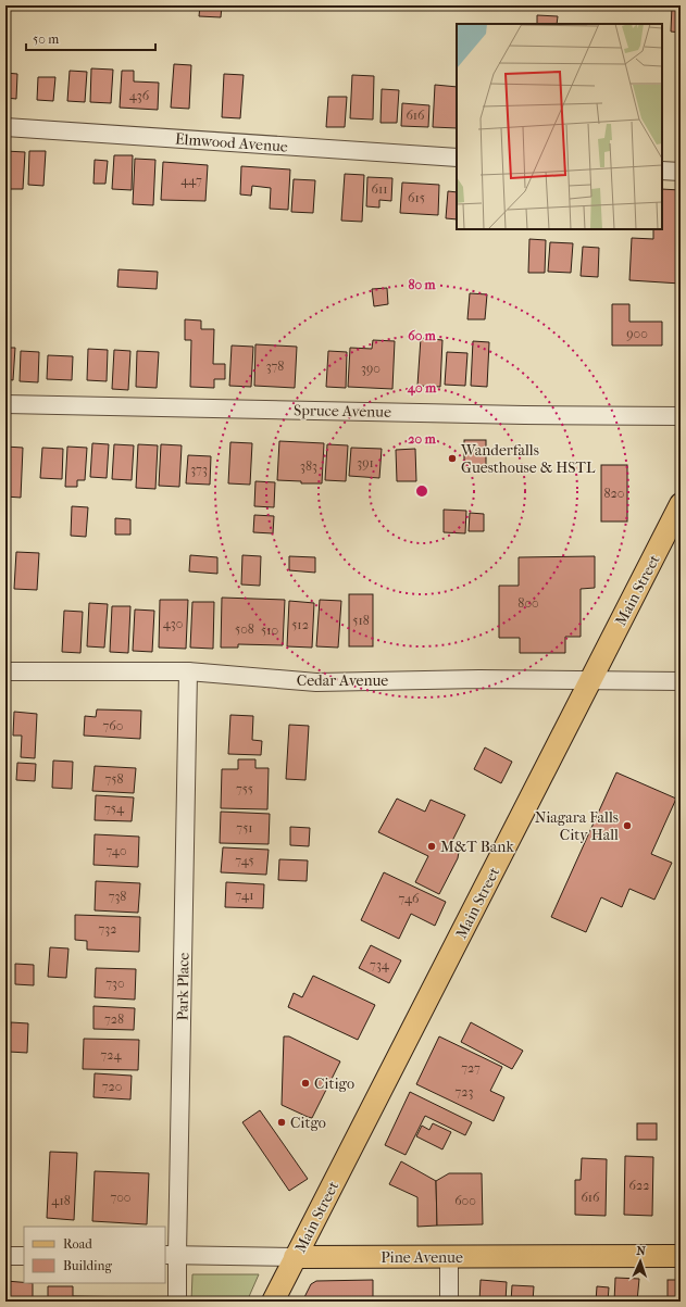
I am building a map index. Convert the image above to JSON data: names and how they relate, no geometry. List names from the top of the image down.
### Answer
{
  "streets": {
    "main road": ["Main Street", "Pine Avenue"],
    "street": [
      "Elmwood Avenue",
      "Spruce Avenue",
      "Cedar Avenue",
      "Park Place"
    ]
  },
  "crossings": [
    ["Main Street", "Cedar Avenue"],
    ["Main Street", "Pine Avenue"],
    ["Cedar Avenue", "Park Place"],
    ["Park Place", "Pine Avenue"]
  ],
  "places": [
    "Wanderfalls Guesthouse & HSTL",
    "Niagara Falls City Hall",
    "M&T Bank",
    "Citigo",
    "Citgo"
  ],
  "house_numbers": [
    "436",
    "616",
    "447",
    "611",
    "615",
    "900",
    "378",
    "390",
    "391",
    "383",
    "373",
    "820",
    "800",
    "518",
    "430",
    "512",
    "508",
    "510",
    "760",
    "758",
    "755",
    "754",
    "751",
    "740",
    "745",
    "741",
    "738",
    "746",
    "732",
    "734",
    "730",
    "728",
    "724",
    "727",
    "720",
    "723",
    "622",
    "700",
    "616",
    "418",
    "600"
  ],
  "legend": ["Road", "Building"],
  "scale_bar": "50 m",
  "north": "top",
  "rings": [
    "80 m",
    "60 m",
    "40 m",
    "20 m"
  ]
}
